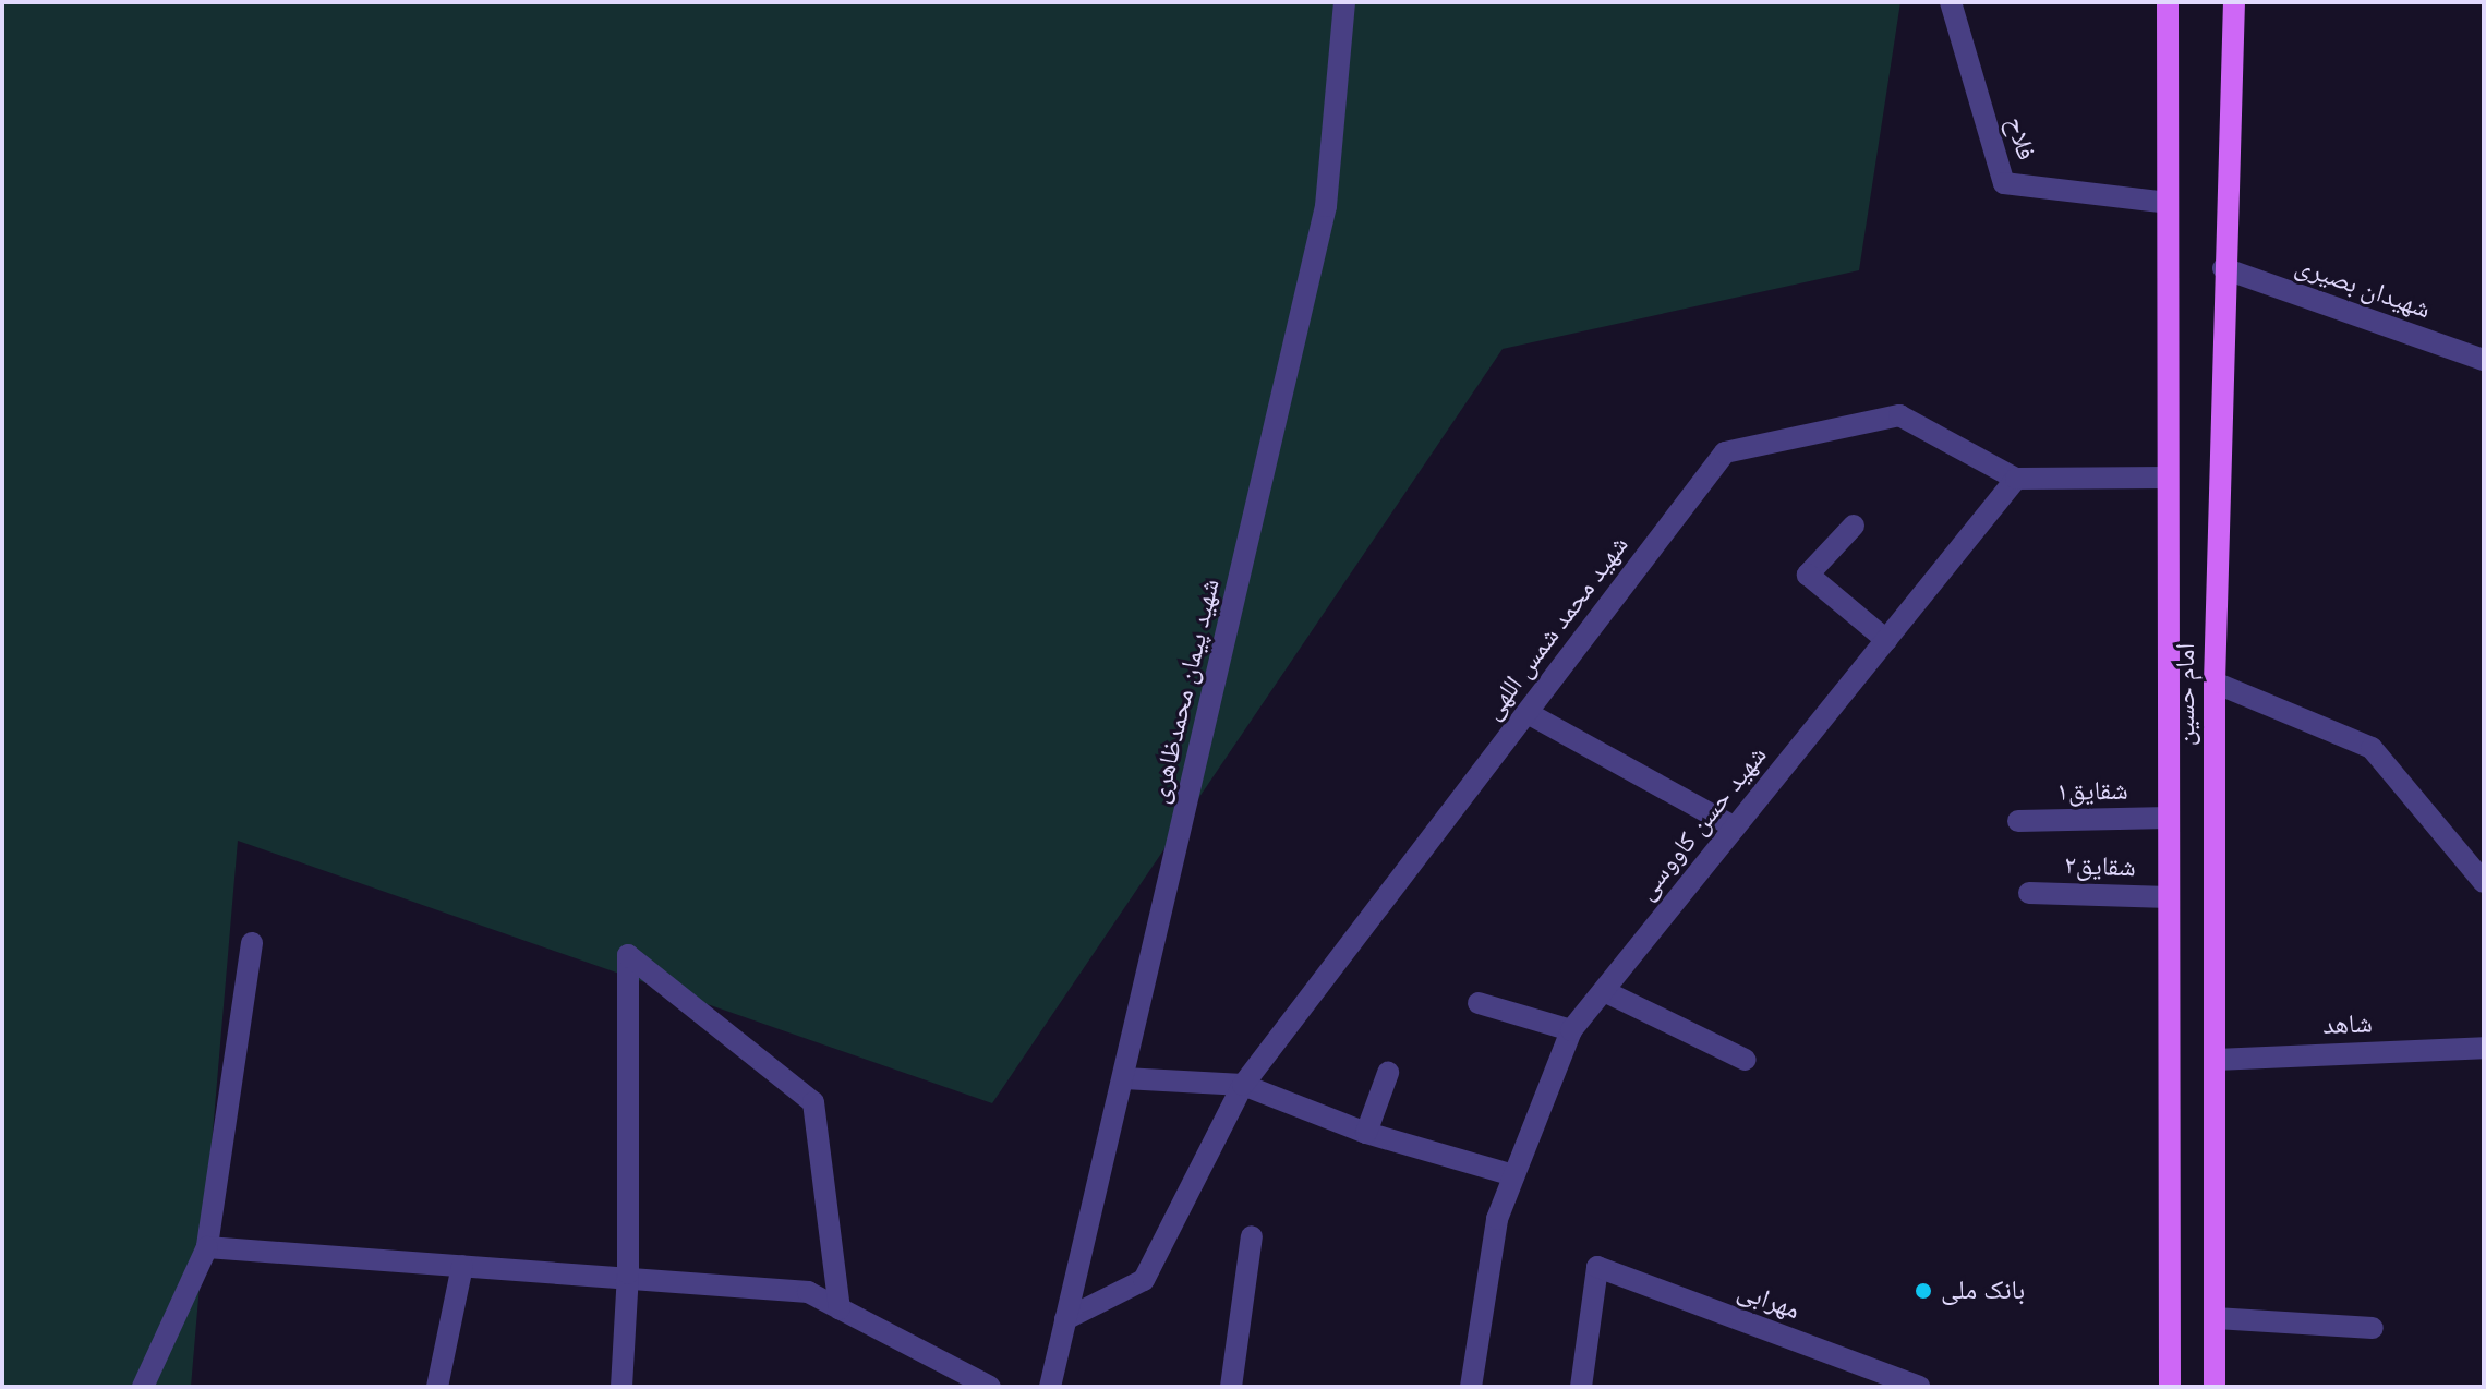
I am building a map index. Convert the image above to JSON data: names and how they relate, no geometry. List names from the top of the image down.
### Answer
{
  "streets": {
    "main road": ["امام حسین"],
    "street": [
      "فلاح",
      "شهیدان بصیری",
      "شهید محمد شمس اللهی",
      "شهید پیمان محمدظاهری",
      "شقایق۱",
      "شهید حسن کاووسی",
      "شقایق۲",
      "شاهد",
      "مهرابی"
    ]
  },
  "crossings": [
    ["فلاح", "امام حسین"],
    ["شهیدان بصیری", "امام حسین"],
    ["شهید محمد شمس اللهی", "شهید پیمان محمدظاهری"],
    ["شهید محمد شمس اللهی", "شهید حسن کاووسی"],
    ["امام حسین", "شقایق۱"],
    ["امام حسین", "شقایق۲"],
    ["امام حسین", "شاهد"]
  ],
  "places": ["بانک ملی"]
}
